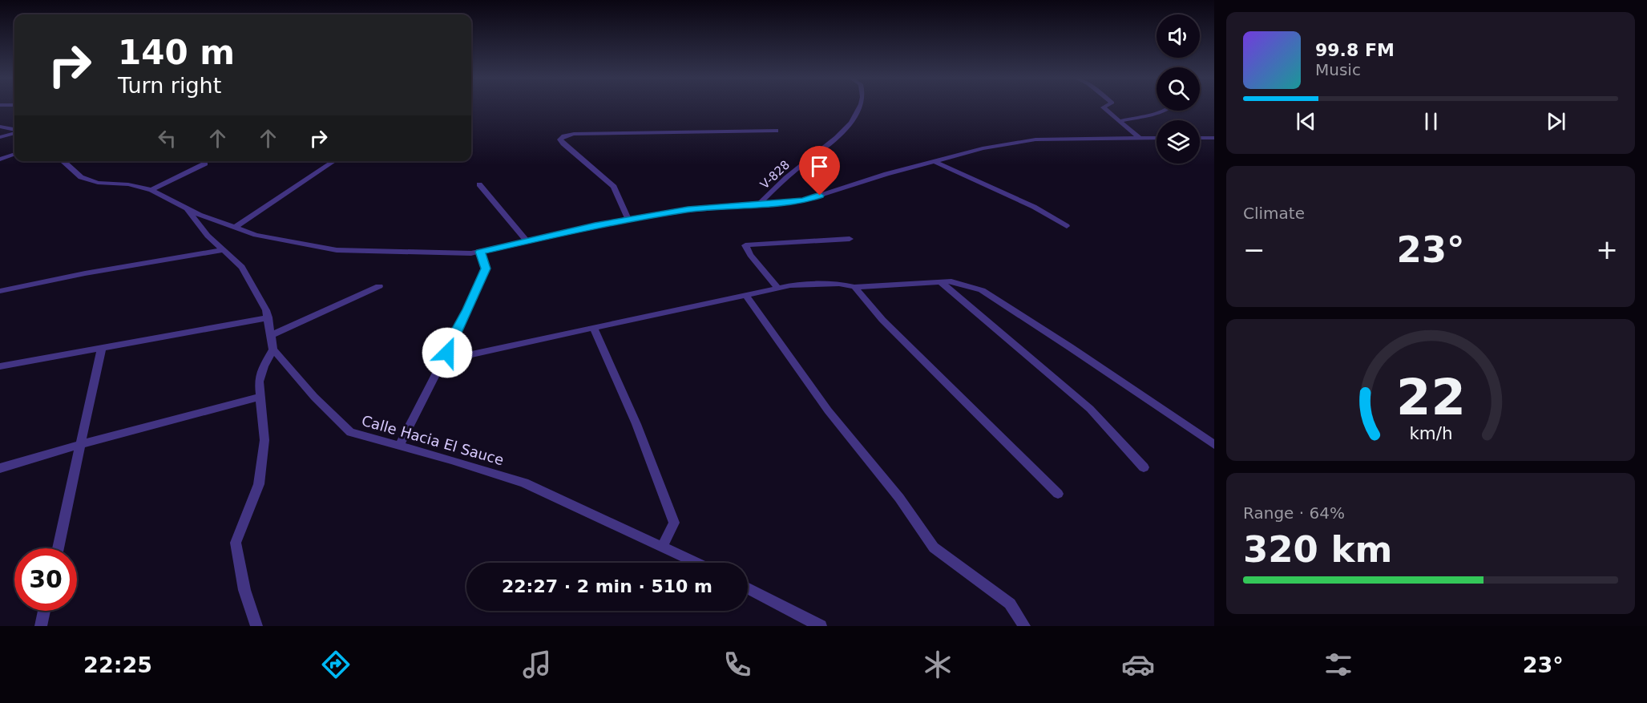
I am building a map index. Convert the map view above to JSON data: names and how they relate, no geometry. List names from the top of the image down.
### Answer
{
  "streets": {
    "street": ["V-828", "Calle Hacia El Sauce"]
  },
  "page": {
    "turn": ["140 m", "Turn right"],
    "song": ["99.8 FM", "Music"],
    "tile": [
      "Climate",
      ["Range · 64%", "320 km"]
    ],
    "heat": ["−", "23°", "+"],
    "limit": "30",
    "trip": "22:27 · 2 min · 510 m",
    "tabs": ["22:25", "23°"],
    "gauge": ["22", "km/h"]
  }
}
